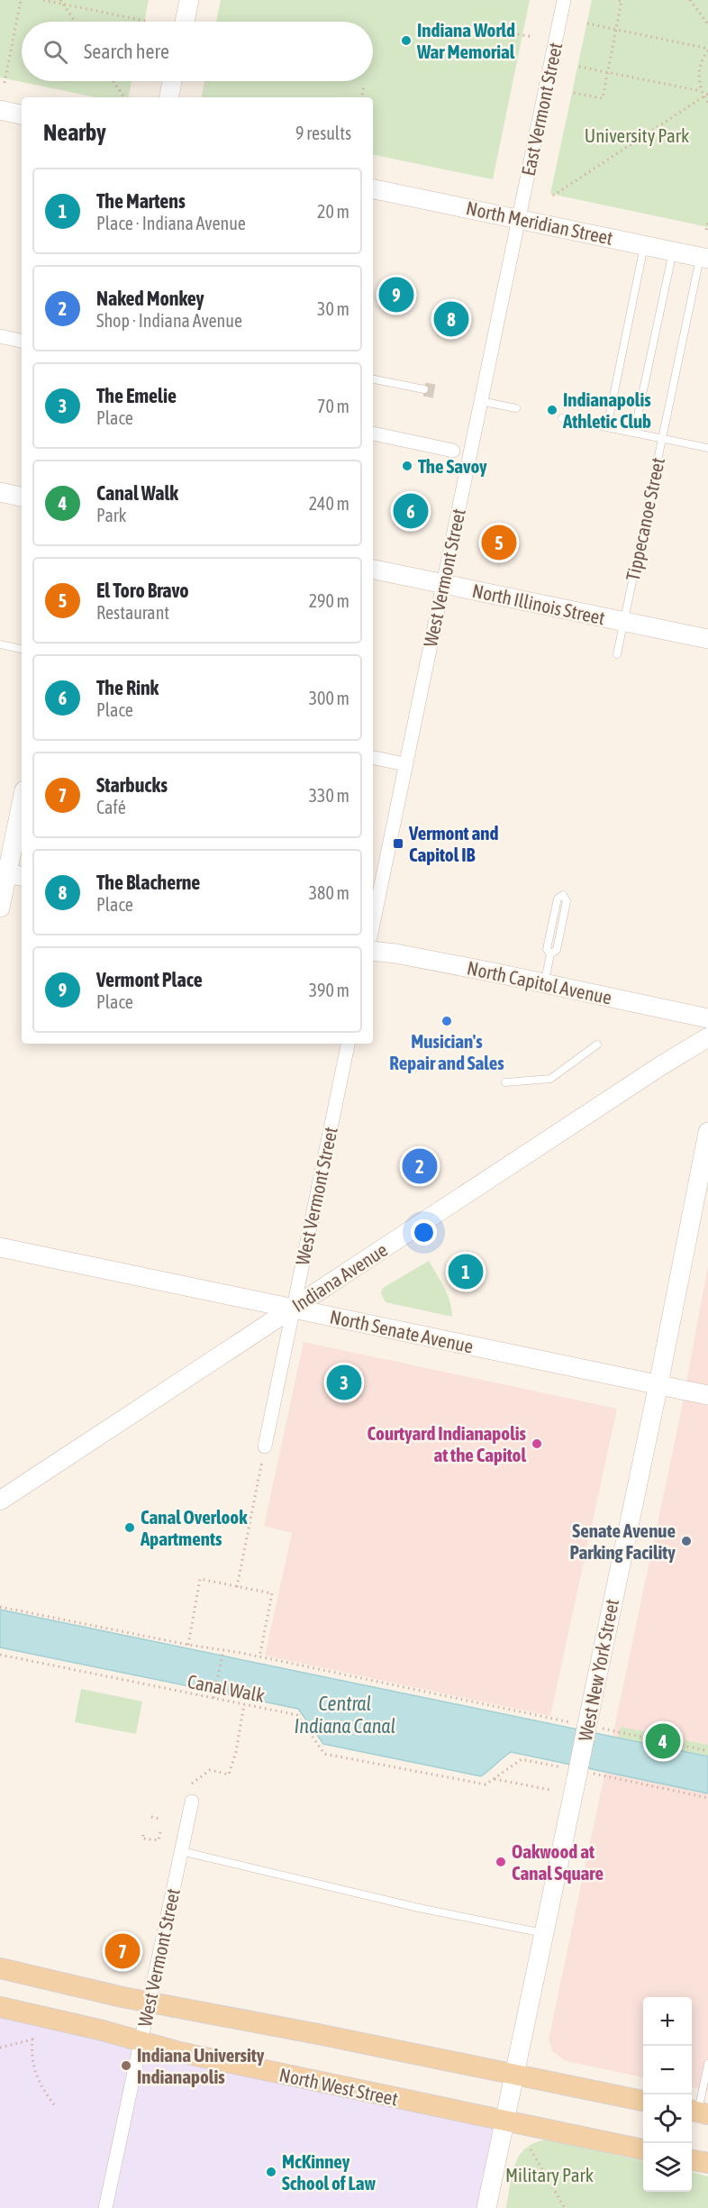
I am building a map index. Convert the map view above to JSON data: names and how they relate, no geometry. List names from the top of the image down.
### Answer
{
  "streets": {
    "main road": [
      "North Meridian Street",
      "North Illinois Street",
      "North Capitol Avenue",
      "Indiana Avenue",
      "North Senate Avenue",
      "West New York Street",
      "North West Street"
    ],
    "street": ["East Vermont Street", "West Vermont Street"],
    "lane": ["Tippecanoe Street"],
    "path": ["Canal Walk"]
  },
  "crossings": [
    ["East Vermont Street", "North Meridian Street"],
    ["East Vermont Street", "West Vermont Street"],
    ["North Meridian Street", "Tippecanoe Street"],
    ["North Meridian Street", "West Vermont Street"],
    ["Tippecanoe Street", "North Illinois Street"],
    ["West Vermont Street", "North Illinois Street"],
    ["West Vermont Street", "Indiana Avenue"],
    ["West Vermont Street", "North Senate Avenue"],
    ["West Vermont Street", "North West Street"],
    ["Indiana Avenue", "North Senate Avenue"],
    ["North Senate Avenue", "West New York Street"],
    ["West New York Street", "Canal Walk"],
    ["West New York Street", "North West Street"]
  ],
  "water": ["Central Indiana Canal"],
  "parks": ["University Park", "Military Park"],
  "places": {
    "other": [
      "Indiana World War Memorial",
      "Indianapolis Athletic Club",
      "The Savoy",
      "Musician's Repair and Sales",
      "Courtyard Indianapolis at the Capitol",
      "Canal Overlook Apartments",
      "Senate Avenue Parking Facility",
      "Oakwood at Canal Square",
      "Indiana University Indianapolis",
      "McKinney School of Law"
    ],
    "transit": ["Vermont and Capitol IB"]
  },
  "page": {
    "search": "Search here",
    "heading": ["Nearby", "9 results"],
    "list": [
      {
        "mark": "1",
        "name": "The Martens",
        "note": "Place · Indiana Avenue",
        "value": "20 m"
      },
      {
        "mark": "2",
        "name": "Naked Monkey",
        "note": "Shop · Indiana Avenue",
        "value": "30 m"
      },
      {
        "mark": "3",
        "name": "The Emelie",
        "note": "Place",
        "value": "70 m"
      },
      {
        "mark": "4",
        "name": "Canal Walk",
        "note": "Park",
        "value": "240 m"
      },
      {
        "mark": "5",
        "name": "El Toro Bravo",
        "note": "Restaurant",
        "value": "290 m"
      },
      {
        "mark": "6",
        "name": "The Rink",
        "note": "Place",
        "value": "300 m"
      },
      {
        "mark": "7",
        "name": "Starbucks",
        "note": "Café",
        "value": "330 m"
      },
      {
        "mark": "8",
        "name": "The Blacherne",
        "note": "Place",
        "value": "380 m"
      },
      {
        "mark": "9",
        "name": "Vermont Place",
        "note": "Place",
        "value": "390 m"
      }
    ],
    "pins": [
      "9",
      "8",
      "6",
      "5",
      "2",
      "1",
      "3",
      "4",
      "7"
    ],
    "map_buttons": ["+", "−"]
  }
}
